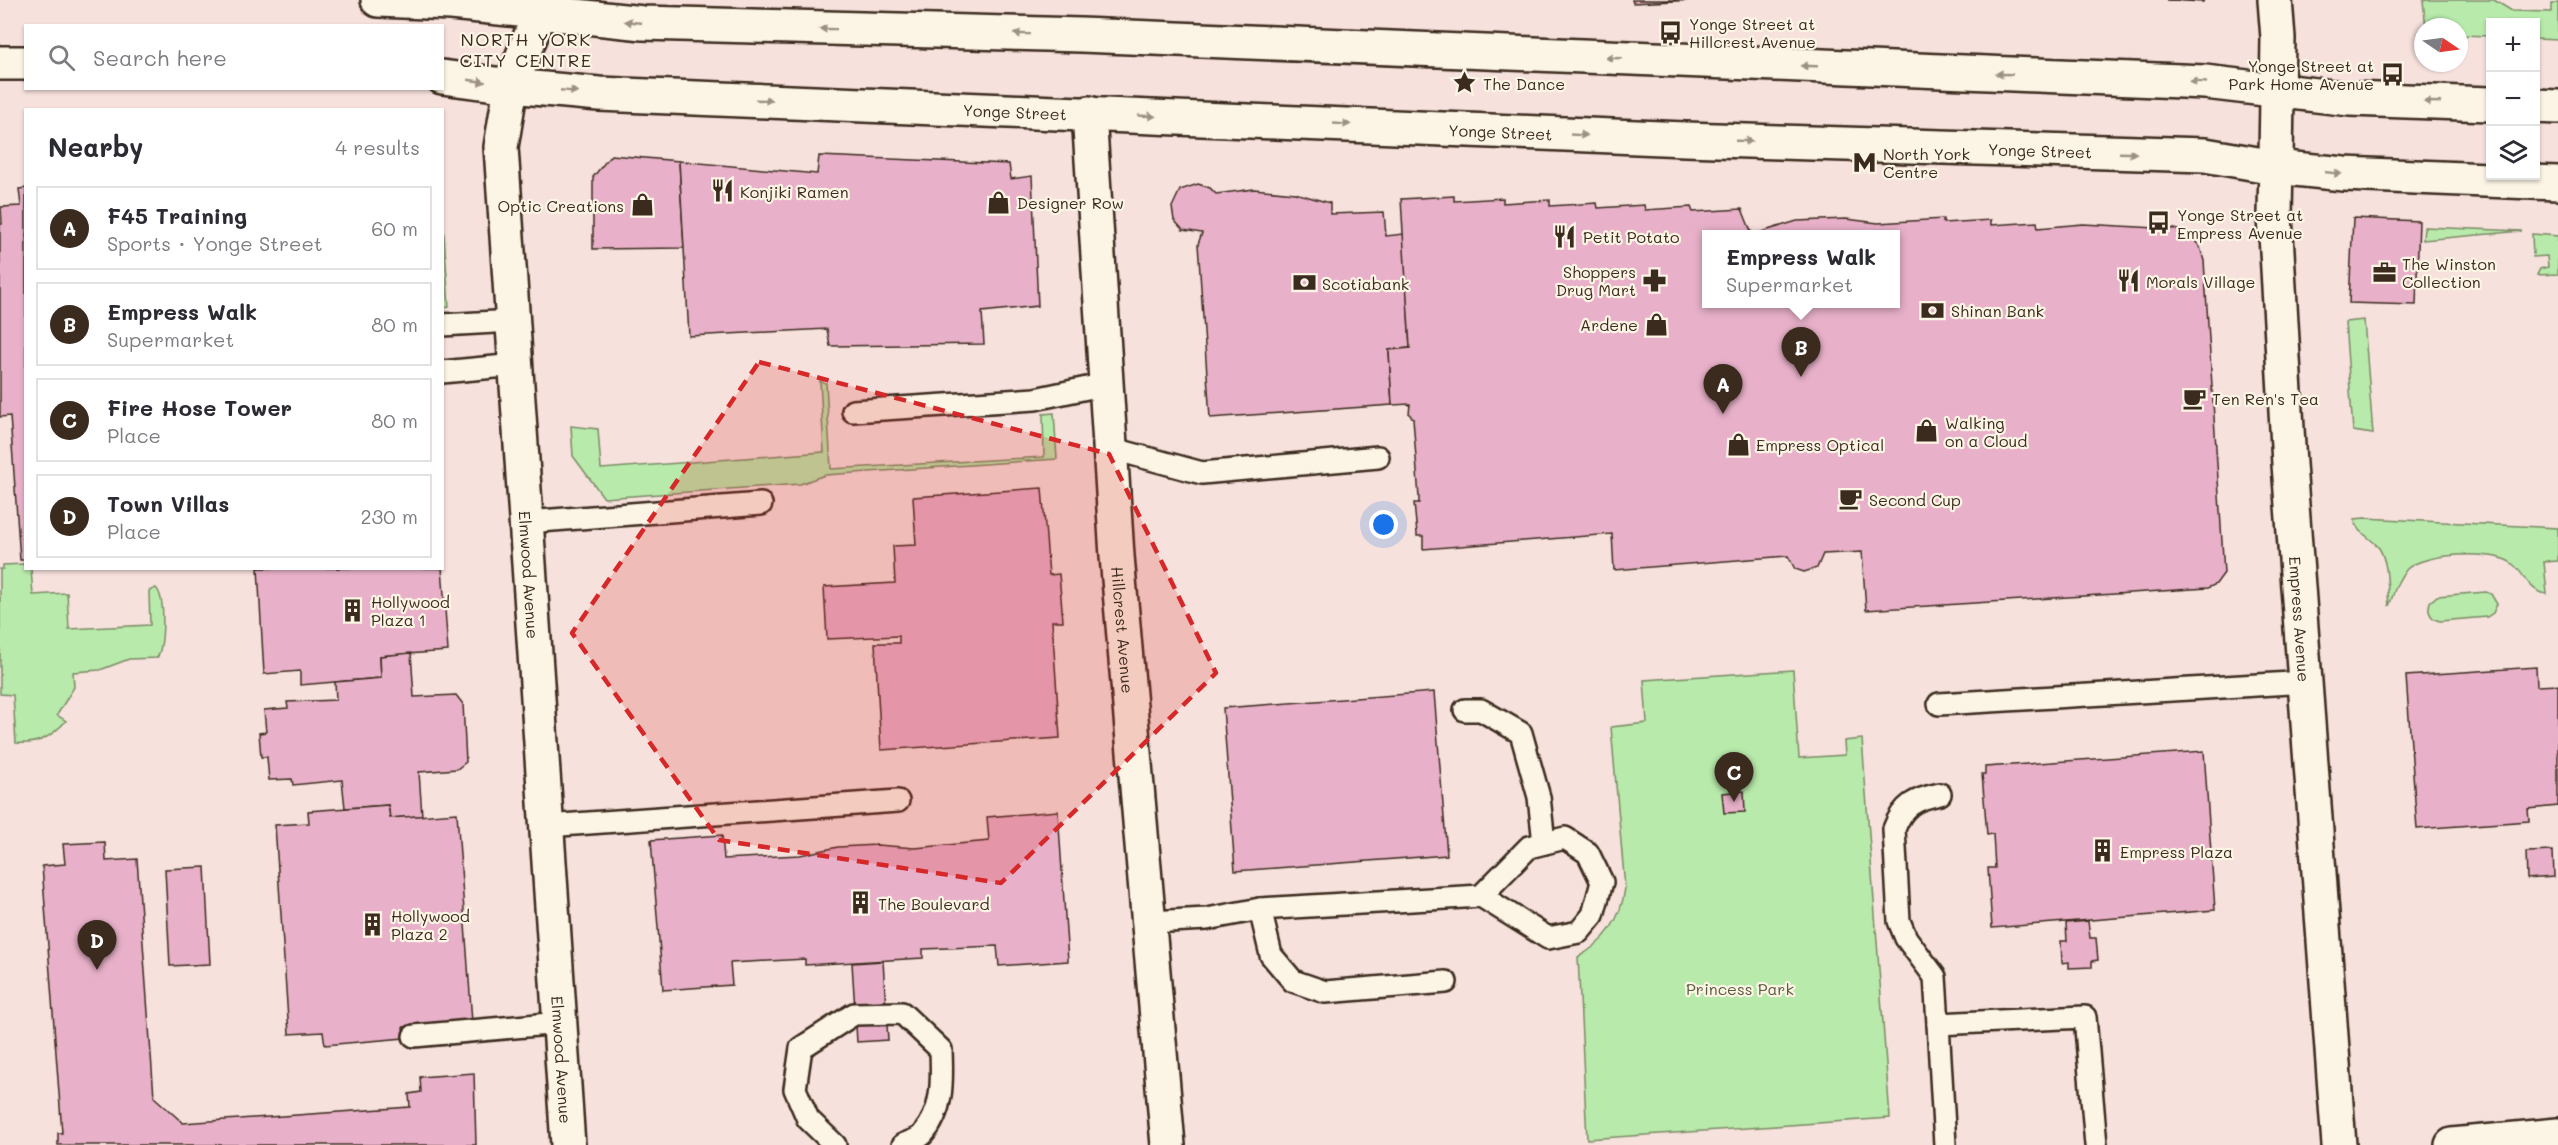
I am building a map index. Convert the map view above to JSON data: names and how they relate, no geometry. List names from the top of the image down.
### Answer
{
  "streets": {
    "main road": [
      "Yonge Street",
      "Elmwood Avenue",
      "Empress Avenue",
      "Hillcrest Avenue"
    ]
  },
  "crossings": [
    ["Yonge Street", "Elmwood Avenue"],
    ["Yonge Street", "Empress Avenue"],
    ["Yonge Street", "Hillcrest Avenue"]
  ],
  "districts": ["NORTH YORK CITY CENTRE"],
  "parks": ["Princess Park"],
  "places": {
    "bus stop": ["Yonge Street at Hillcrest Avenue", "Yonge Street at Park Home Avenue", "Yonge Street at Empress Avenue"],
    "place": ["The Dance"],
    "metro station": ["North York Centre"],
    "restaurant": ["Konjiki Ramen", "Petit Potato", "Morals Village"],
    "shop": [
      "Designer Row",
      "Optic Creations",
      "Ardene",
      "Walking on a Cloud",
      "Empress Optical"
    ],
    "office": ["The Winston Collection"],
    "pharmacy": ["Shoppers Drug Mart"],
    "bank": ["Scotiabank", "Shinan Bank"],
    "cafe": ["Ten Ren's Tea", "Second Cup"],
    "building": [
      "Hollywood Plaza 1",
      "Empress Plaza",
      "The Boulevard",
      "Hollywood Plaza 2"
    ]
  },
  "north": "right",
  "page": {
    "map_buttons": ["+", "−"],
    "search": "Search here",
    "heading": ["Nearby", "4 results"],
    "list": [
      {
        "mark": "A",
        "name": "F45 Training",
        "note": "Sports · Yonge Street",
        "value": "60 m"
      },
      {
        "mark": "B",
        "name": "Empress Walk",
        "note": "Supermarket",
        "value": "80 m"
      },
      {
        "mark": "C",
        "name": "Fire Hose Tower",
        "note": "Place",
        "value": "80 m"
      },
      {
        "mark": "D",
        "name": "Town Villas",
        "note": "Place",
        "value": "230 m"
      }
    ],
    "popup": ["Empress Walk", "Supermarket"],
    "pins": [
      "B",
      "A",
      "C",
      "D"
    ]
  }
}
